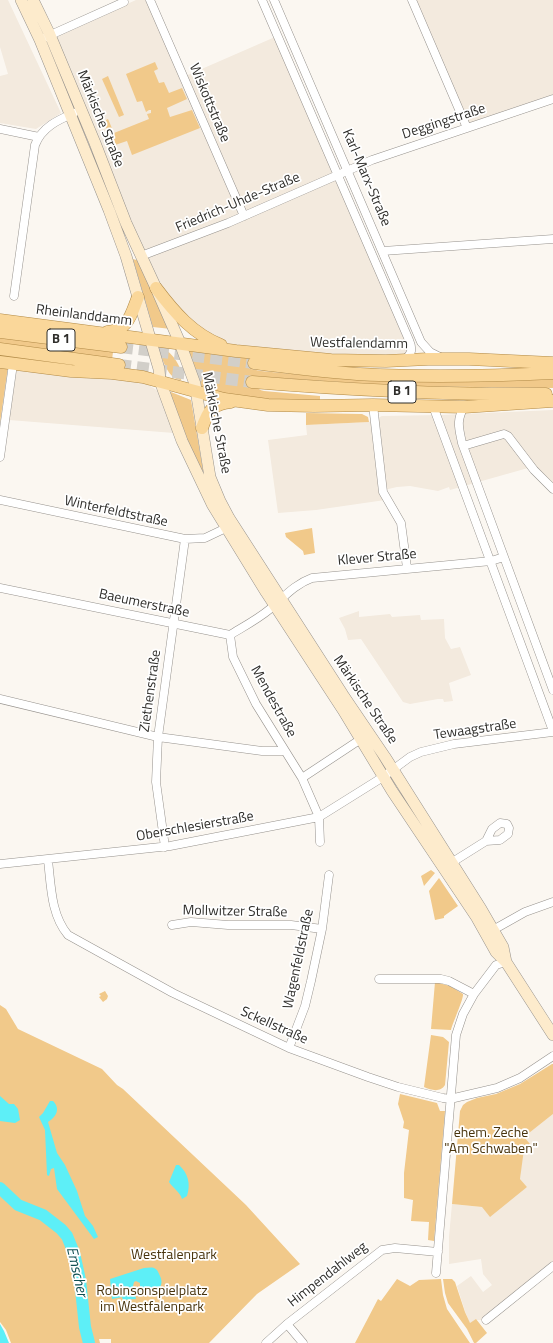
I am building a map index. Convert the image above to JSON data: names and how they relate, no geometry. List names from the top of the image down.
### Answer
{
  "streets": {
    "main road": [
      "Märkische Straße",
      "Rheinlanddamm",
      "B 1",
      "Westfalendamm"
    ],
    "street": [
      "Wiskottstraße",
      "Deggingstraße",
      "Karl-Marx-Straße",
      "Friedrich-Uhde-Straße",
      "Winterfeldtstraße",
      "Klever Straße",
      "Baeumerstraße",
      "Ziethenstraße",
      "Mendestraße",
      "Tewaagstraße",
      "Oberschlesierstraße",
      "Mollwitzer Straße",
      "Wagenfeldstraße",
      "Sckellstraße",
      "Himpendahlweg"
    ]
  },
  "crossings": [
    ["Wiskottstraße", "Friedrich-Uhde-Straße"],
    ["Märkische Straße", "Friedrich-Uhde-Straße"],
    ["Märkische Straße", "Rheinlanddamm"],
    ["Märkische Straße", "Westfalendamm"],
    ["Märkische Straße", "Winterfeldtstraße"],
    ["Märkische Straße", "Klever Straße"],
    ["Märkische Straße", "Mendestraße"],
    ["Märkische Straße", "Tewaagstraße"],
    ["Märkische Straße", "Oberschlesierstraße"],
    ["Deggingstraße", "Karl-Marx-Straße"],
    ["Deggingstraße", "Friedrich-Uhde-Straße"],
    ["Karl-Marx-Straße", "Friedrich-Uhde-Straße"],
    ["Karl-Marx-Straße", "Westfalendamm"],
    ["Rheinlanddamm", "Westfalendamm"],
    ["Winterfeldtstraße", "Ziethenstraße"],
    ["Baeumerstraße", "Ziethenstraße"],
    ["Baeumerstraße", "Mendestraße"],
    ["Ziethenstraße", "Oberschlesierstraße"],
    ["Mendestraße", "Oberschlesierstraße"],
    ["Tewaagstraße", "Oberschlesierstraße"],
    ["Oberschlesierstraße", "Sckellstraße"],
    ["Mollwitzer Straße", "Wagenfeldstraße"],
    ["Wagenfeldstraße", "Sckellstraße"]
  ],
  "water": ["Emscher"],
  "parks": ["ehem. Zeche \"Am Schwaben\"", "Westfalenpark", "Robinsonspielplatz im Westfalenpark"]
}
